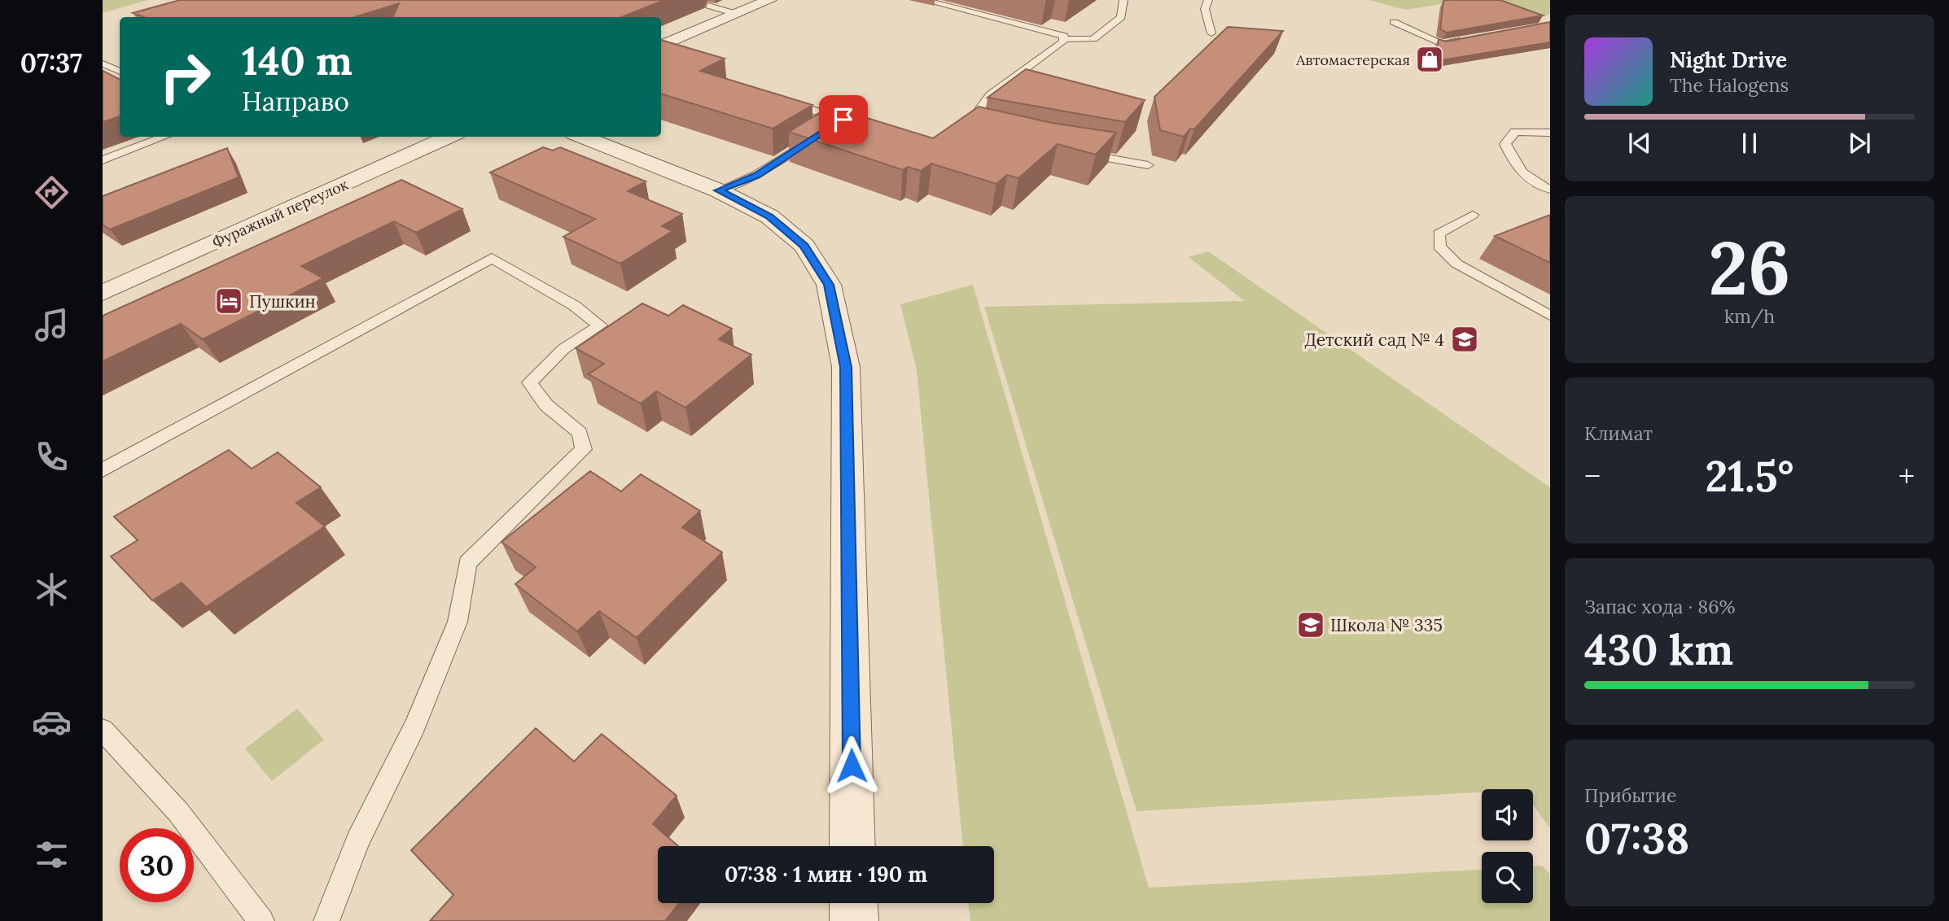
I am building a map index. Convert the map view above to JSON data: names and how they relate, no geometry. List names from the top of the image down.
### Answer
{
  "streets": {
    "street": ["Фуражный переулок"]
  },
  "places": {
    "shop": ["Автомастерская"],
    "hotel": ["Пушкин"],
    "school or university": ["Детский сад № 4", "Школа № 335"]
  },
  "page": {
    "tabs": "07:37",
    "turn": ["140 m", "Направо"],
    "song": ["Night Drive", "The Halogens"],
    "tile": [
      ["26", "km/h"],
      "Климат",
      ["Запас хода · 86%", "430 km"],
      ["Прибытие", "07:38"]
    ],
    "heat": ["−", "21.5°", "+"],
    "limit": "30",
    "trip": "07:38 · 1 мин · 190 m"
  }
}
